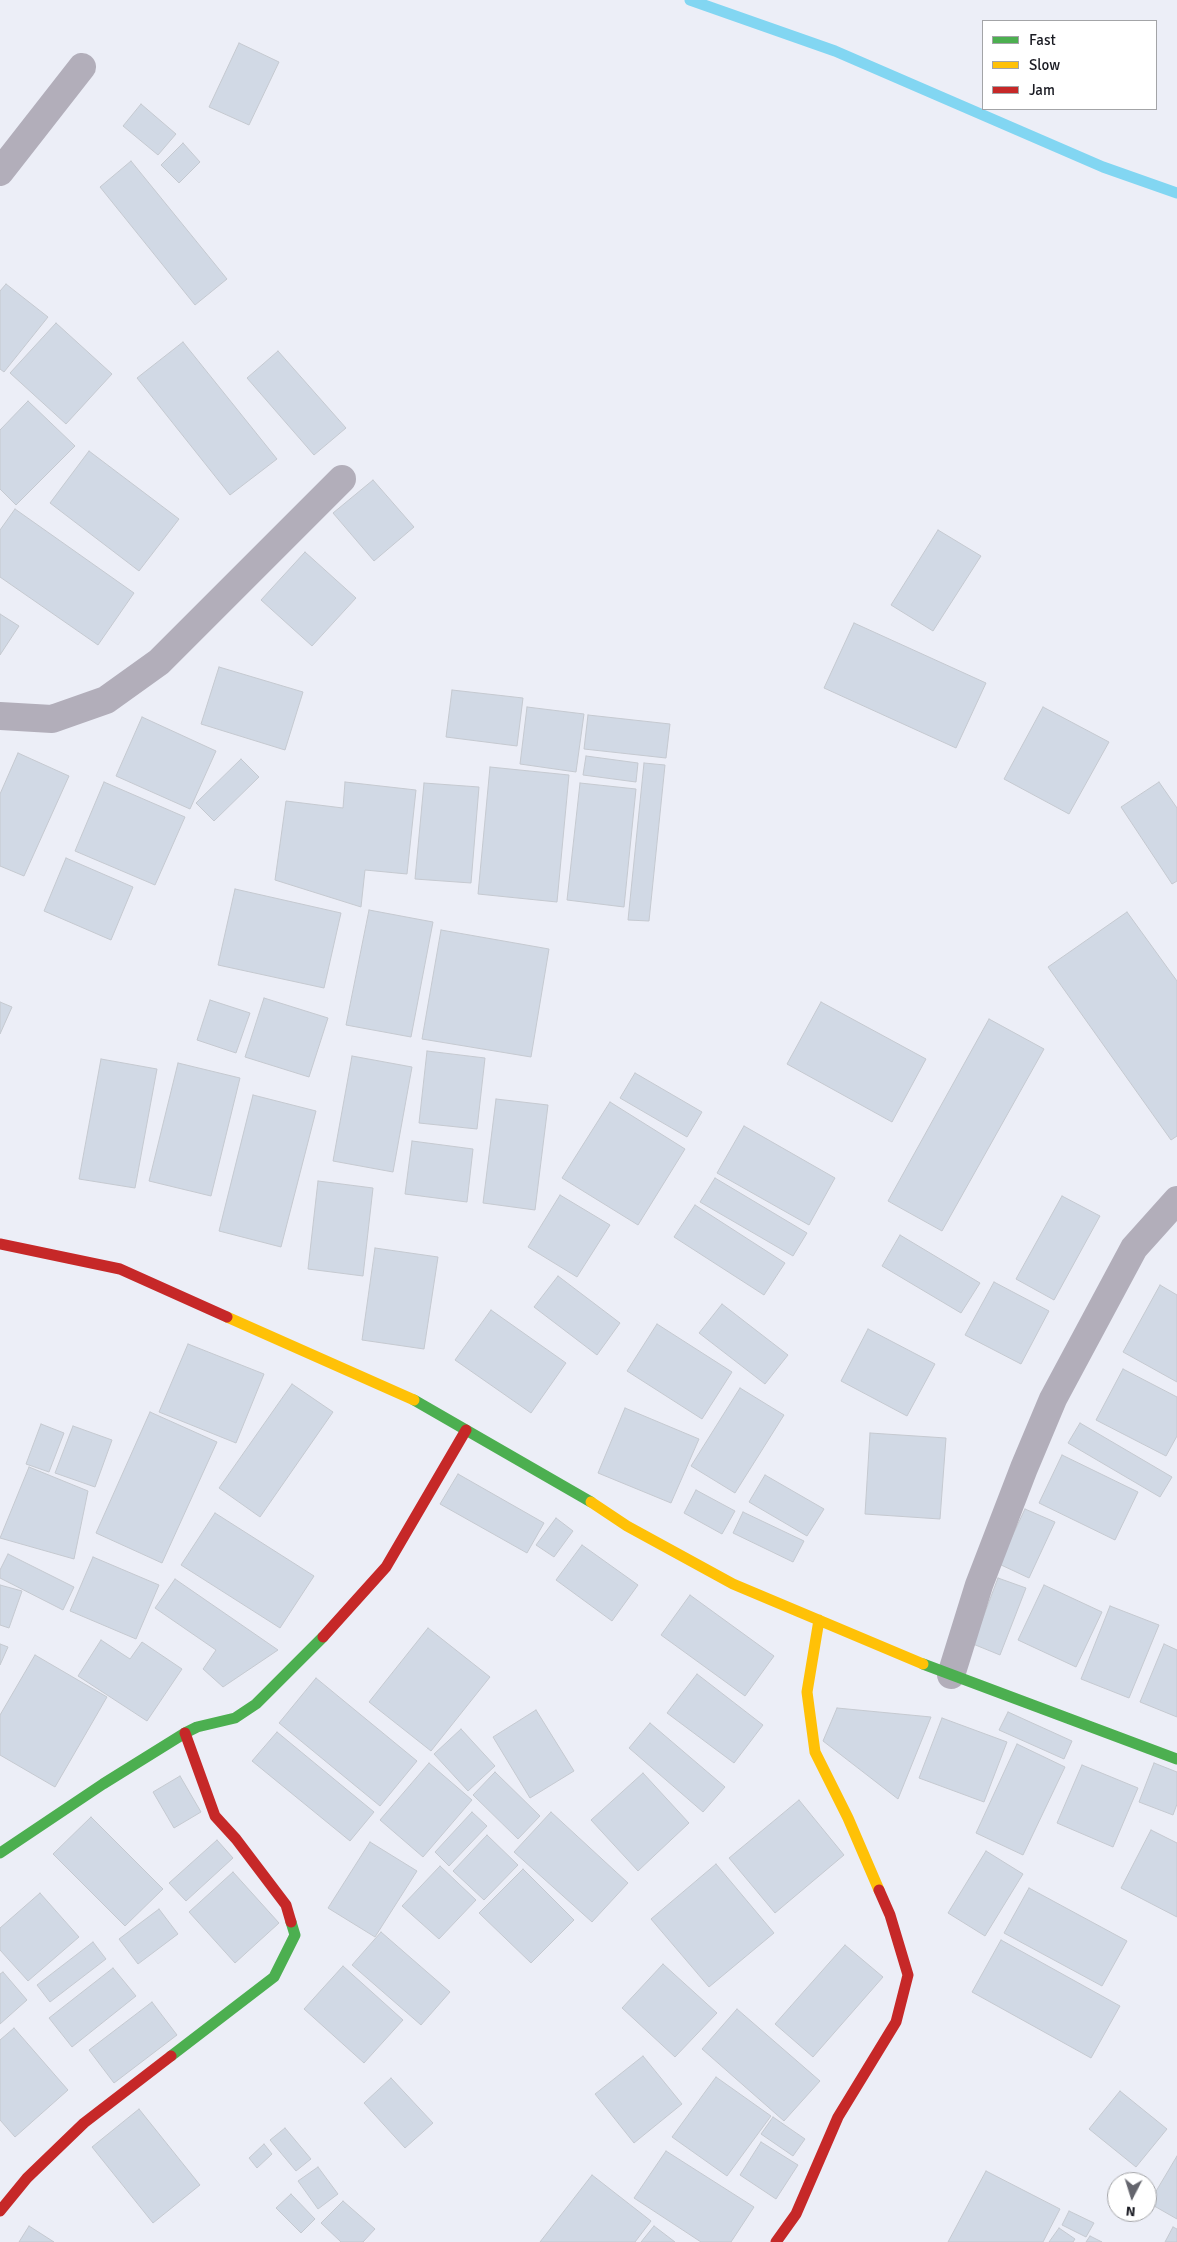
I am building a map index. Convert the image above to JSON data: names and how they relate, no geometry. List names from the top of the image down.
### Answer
{
  "legend": ["Fast", "Slow", "Jam"],
  "north": "bottom"
}
